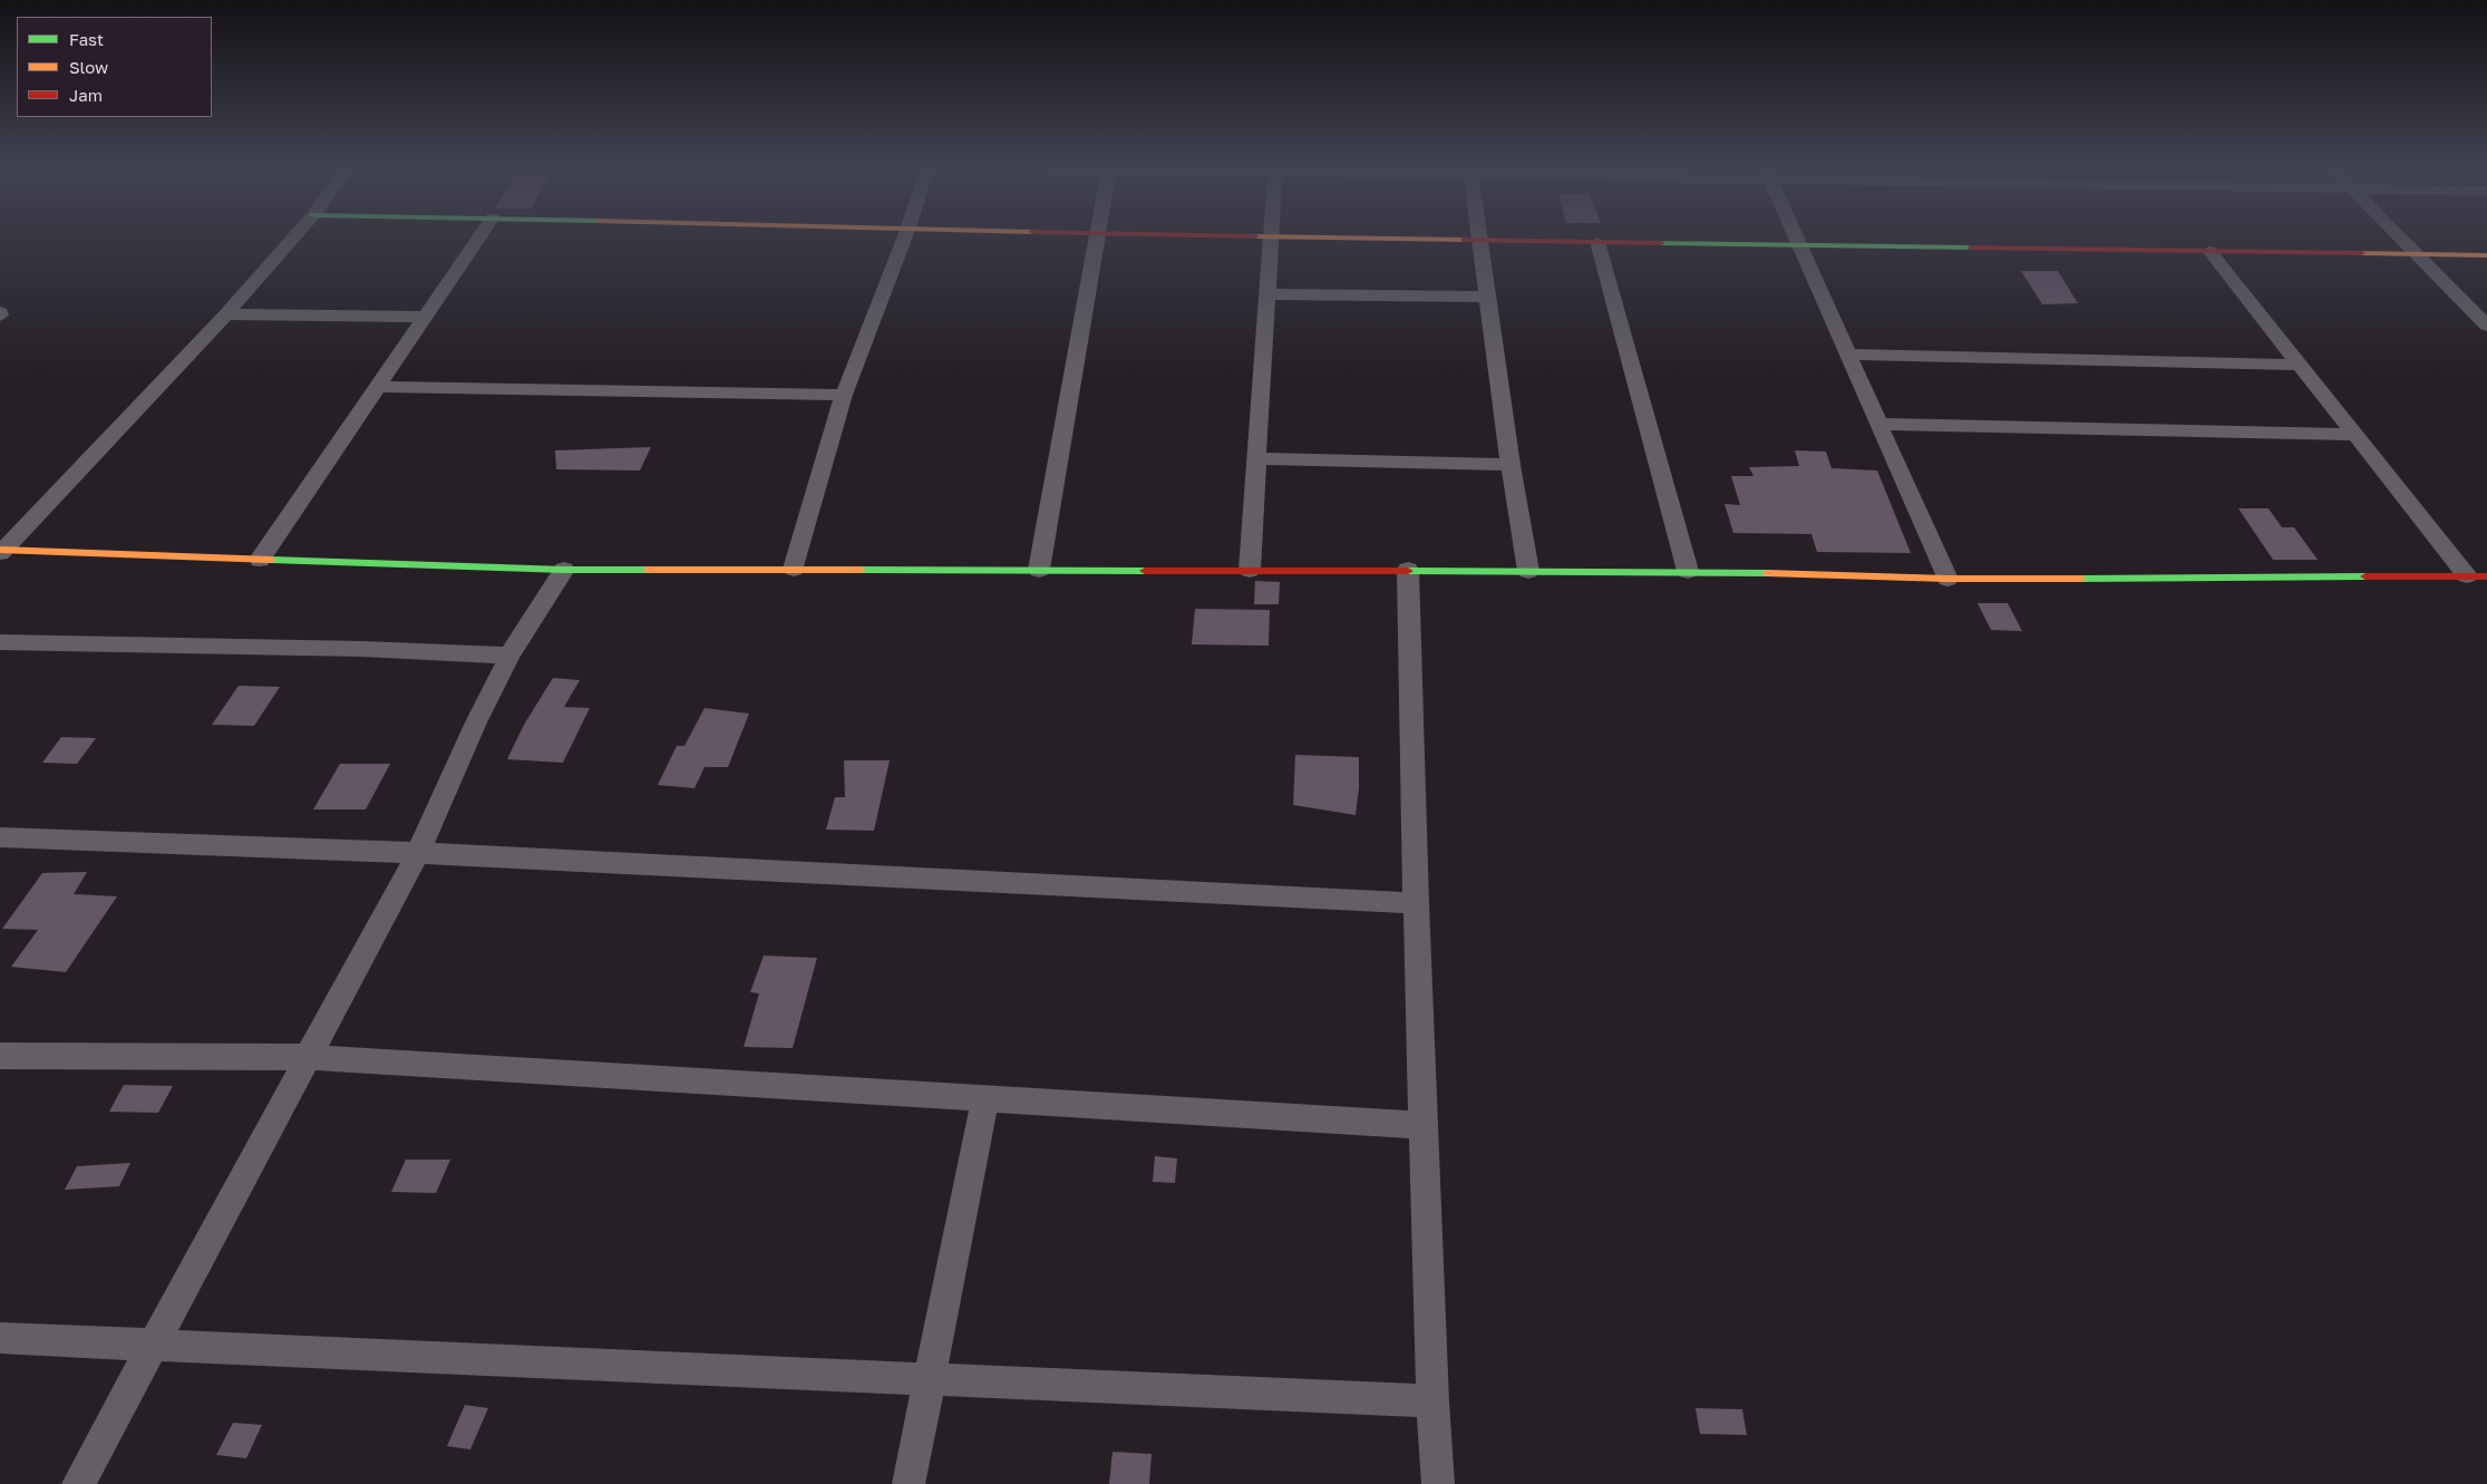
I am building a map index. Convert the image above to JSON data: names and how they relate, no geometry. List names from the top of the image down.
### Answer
{
  "legend": ["Fast", "Slow", "Jam"]
}
